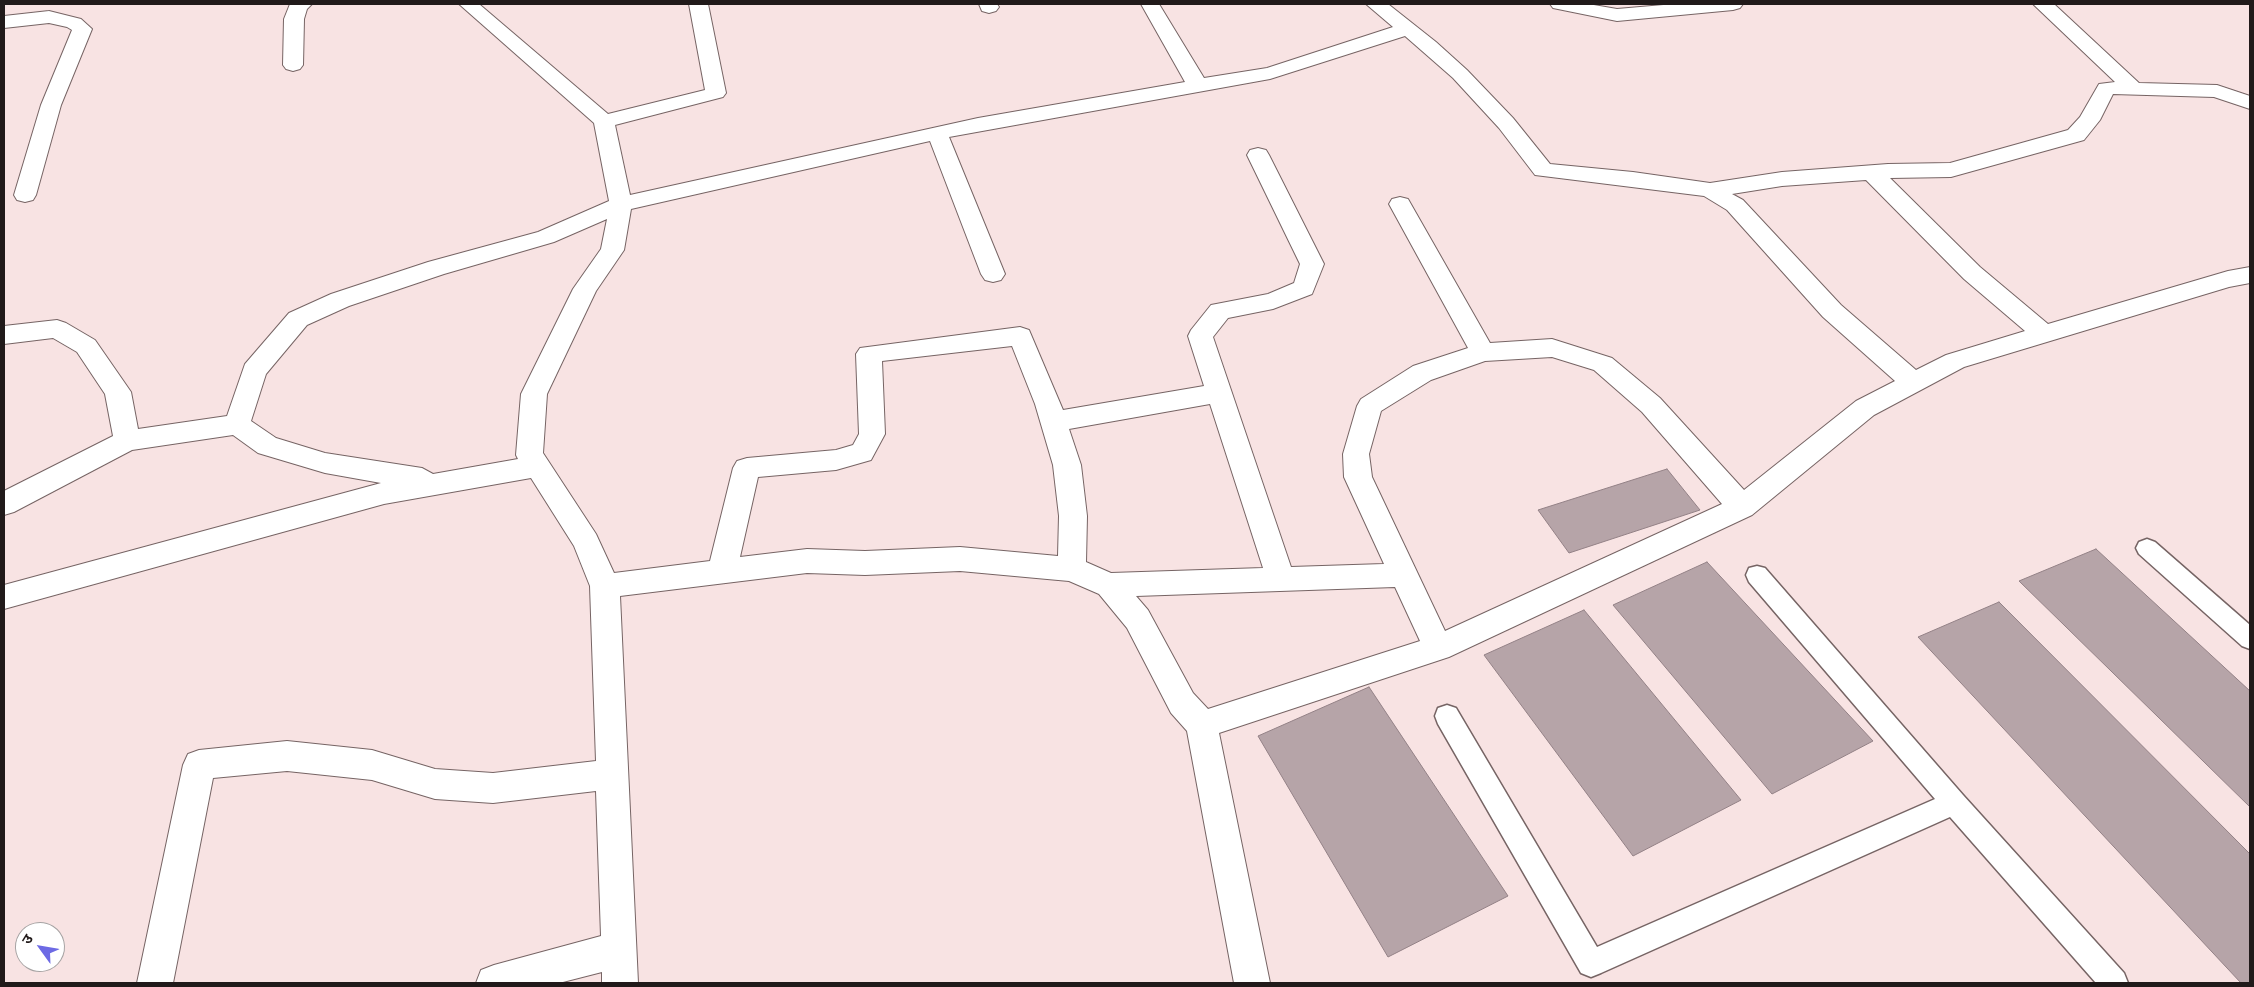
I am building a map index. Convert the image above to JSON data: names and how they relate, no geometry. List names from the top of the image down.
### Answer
{
  "north": "top left"
}
